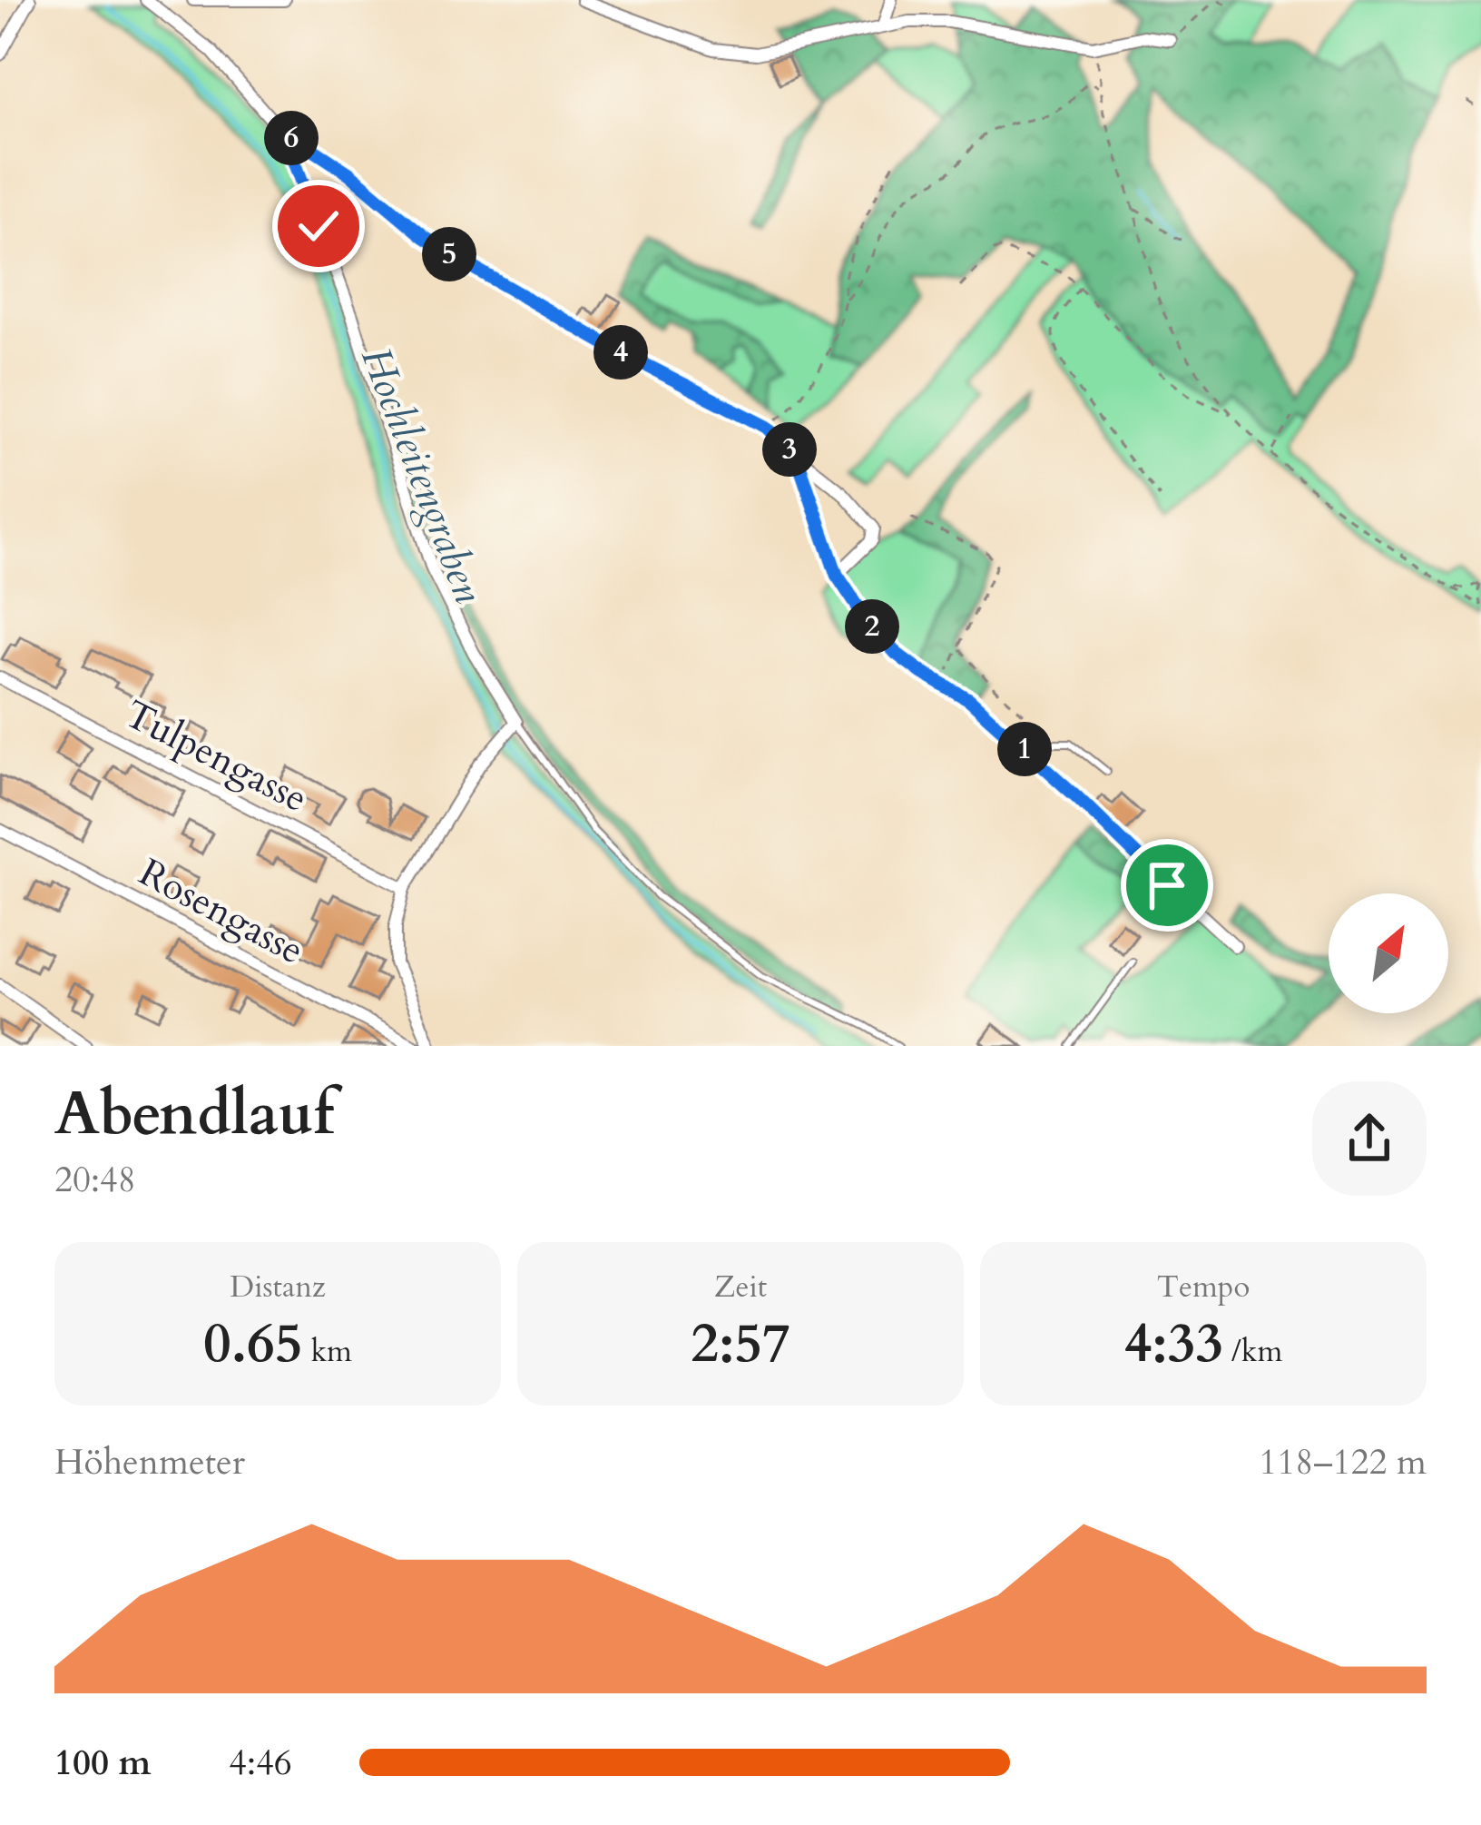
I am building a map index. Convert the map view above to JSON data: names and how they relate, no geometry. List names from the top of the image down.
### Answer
{
  "streets": {
    "street": ["Tulpengasse", "Rosengasse"]
  },
  "water": ["Hochleitengraben"],
  "north": "top right",
  "page": {
    "pins": [
      "6",
      "5",
      "4",
      "3",
      "2",
      "1"
    ],
    "heading": ["Abendlauf", "20:48"],
    "stats": [
      ["Distanz", "0.65 km"],
      ["Zeit", "2:57"],
      ["Tempo", "4:33 /km"]
    ],
    "chart": ["Höhenmeter", "118–122 m"],
    "list": [
      {
        "name": "100 m",
        "note": "4:46"
      }
    ]
  }
}
